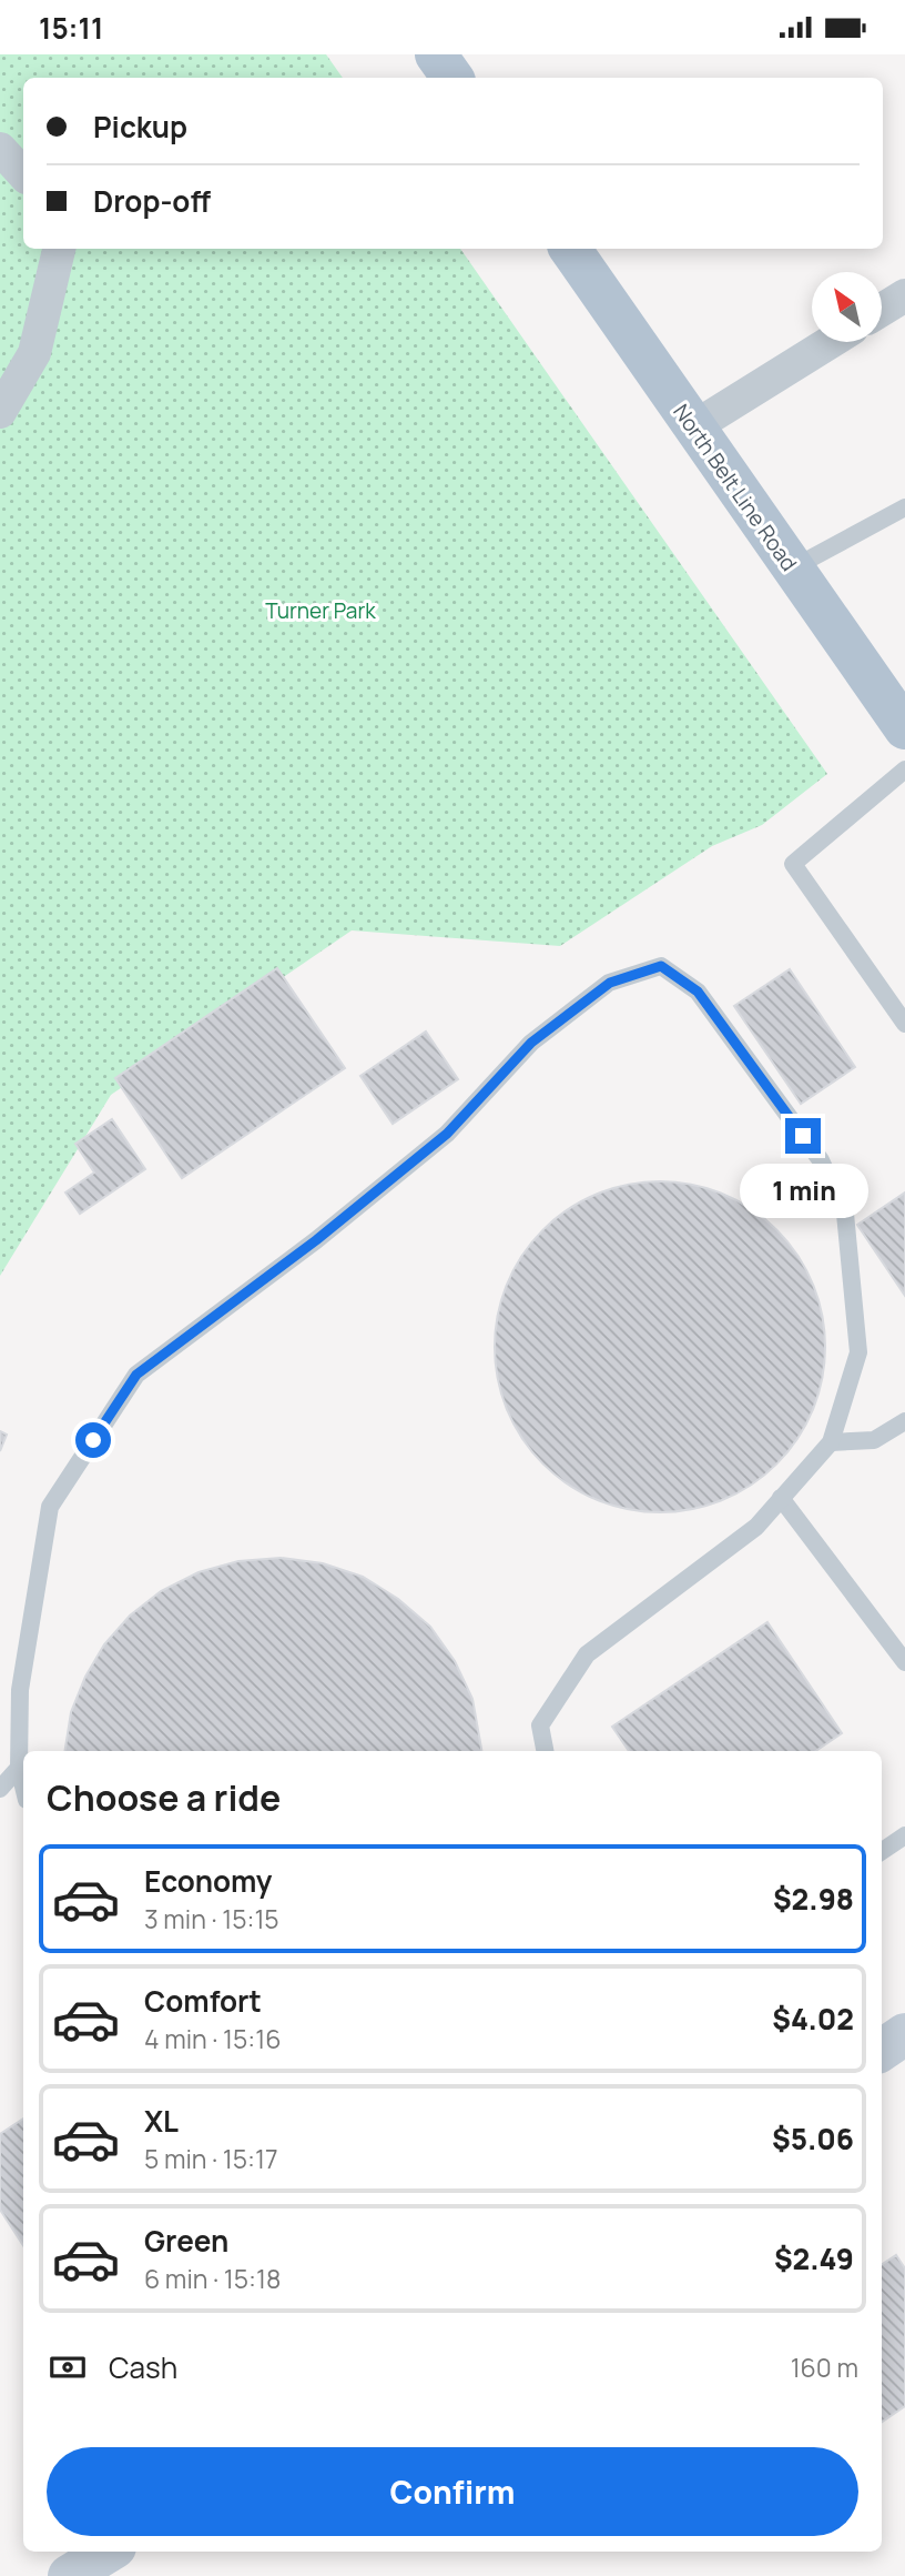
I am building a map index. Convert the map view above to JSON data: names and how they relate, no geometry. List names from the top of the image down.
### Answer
{
  "streets": {
    "main road": ["North Belt Line Road"]
  },
  "parks": ["Turner Park"],
  "north": "top left",
  "page": {
    "status": "15:11",
    "banner": ["Pickup", "Drop-off"],
    "bubble": "1 min",
    "heading": "Choose a ride",
    "list": [
      {
        "name": "Economy",
        "note": "3 min · 15:15",
        "value": "$2.98"
      },
      {
        "name": "Comfort",
        "note": "4 min · 15:16",
        "value": "$4.02"
      },
      {
        "name": "XL",
        "note": "5 min · 15:17",
        "value": "$5.06"
      },
      {
        "name": "Green",
        "note": "6 min · 15:18",
        "value": "$2.49"
      }
    ],
    "pay": ["Cash", "160 m"],
    "buttons": "Confirm"
  }
}
